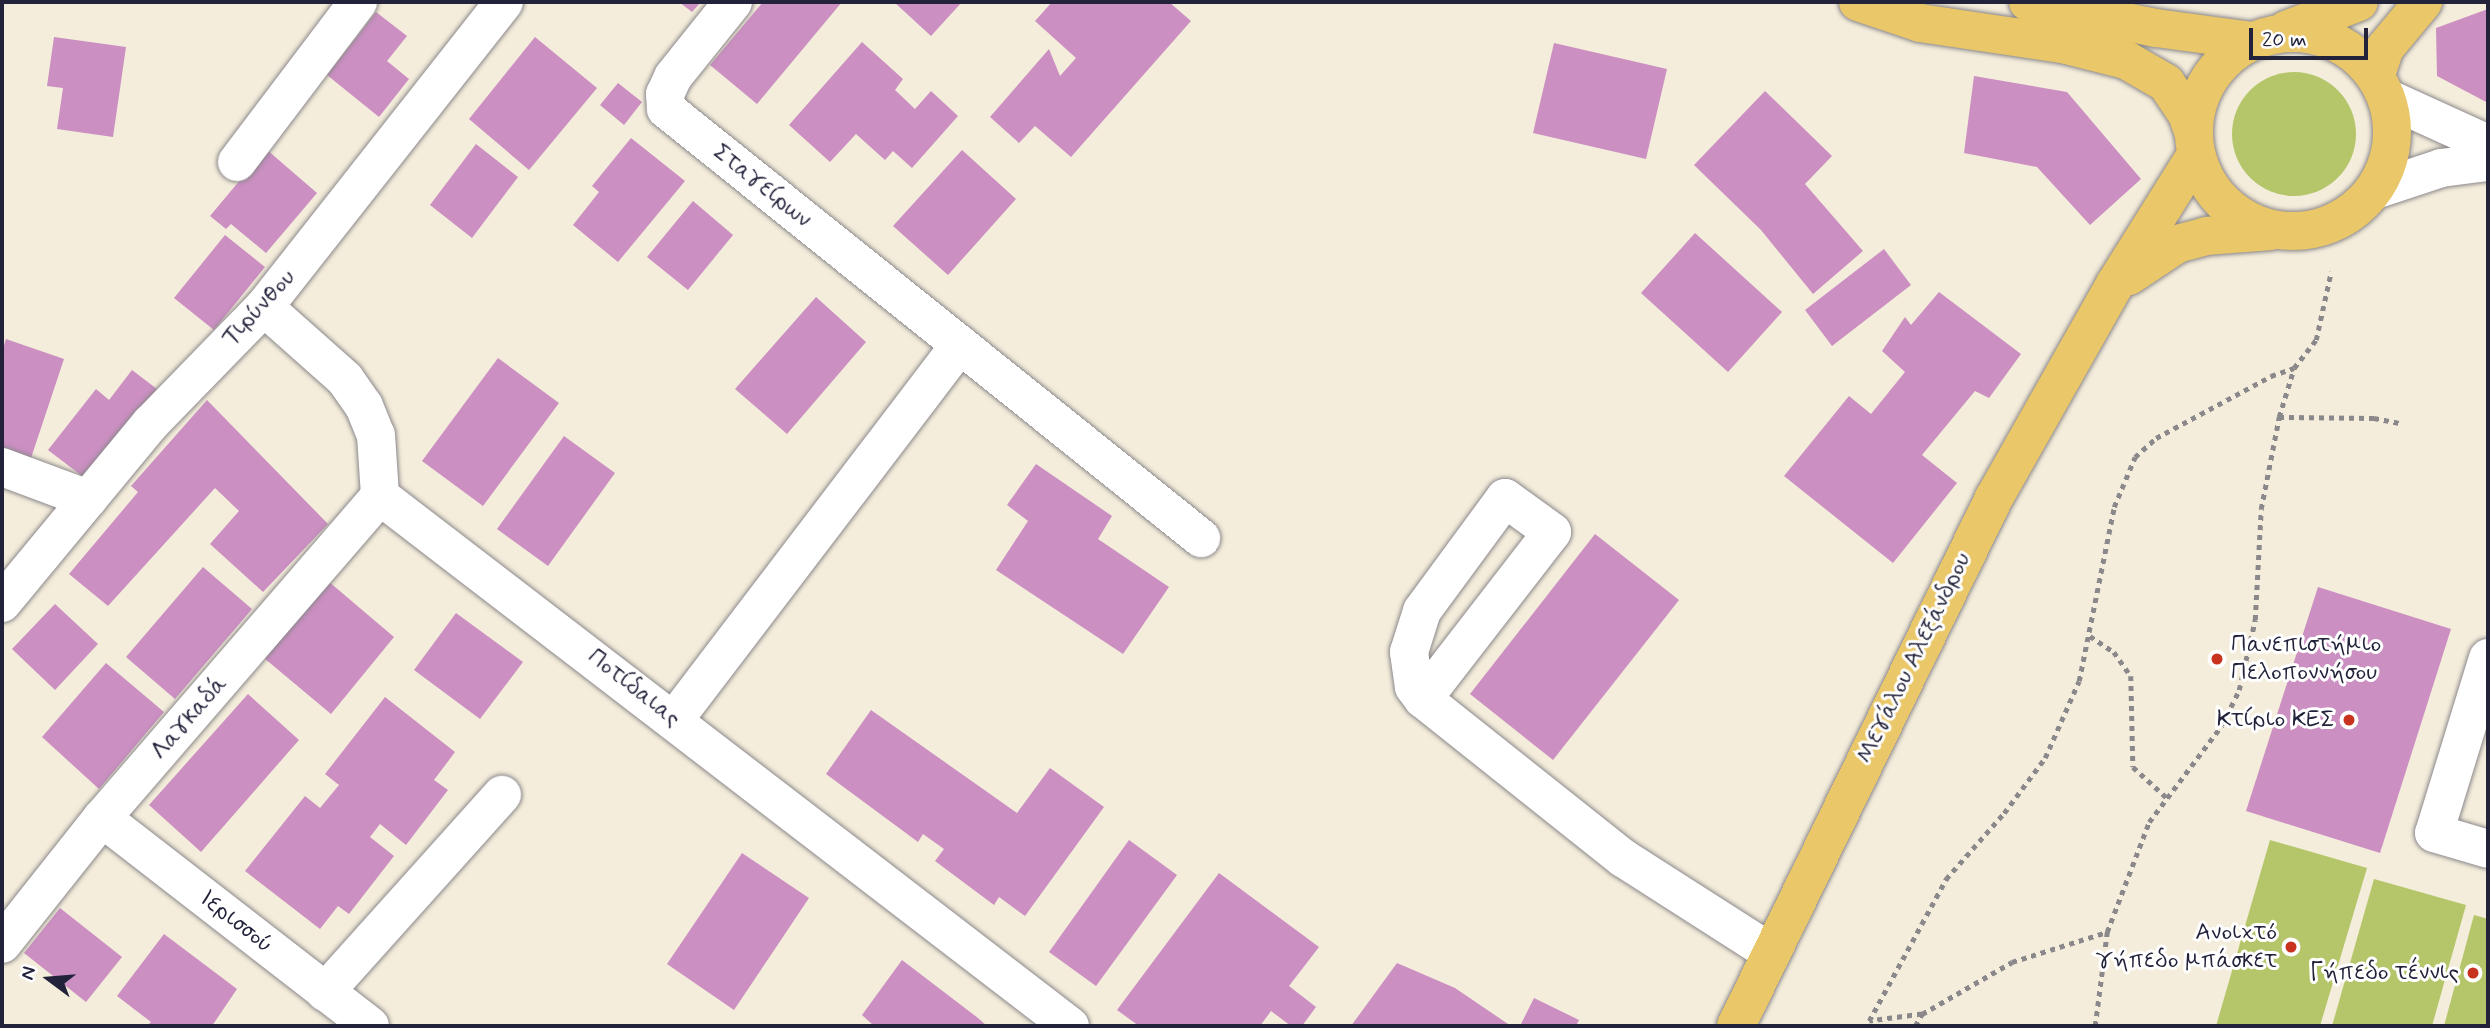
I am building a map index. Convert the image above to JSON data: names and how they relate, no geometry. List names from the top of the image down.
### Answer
{
  "streets": {
    "main road": ["Μεγάλου Αλεξάνδρου"],
    "street": [
      "Σταγείρων",
      "Τιρύνθου",
      "Ποτίδαιας",
      "Λαγκαδά",
      "Ιερισσού"
    ]
  },
  "crossings": [
    ["Ποτίδαιας", "Λαγκαδά"],
    ["Λαγκαδά", "Ιερισσού"]
  ],
  "places": [
    "Πανεπιστήμιο Πελοποννήσου",
    "Κτίριο ΚΕΣ",
    "Ανοιχτό γήπεδο μπάσκετ",
    "Γήπεδο τέννις"
  ],
  "scale_bar": "20 m",
  "north": "left"
}
